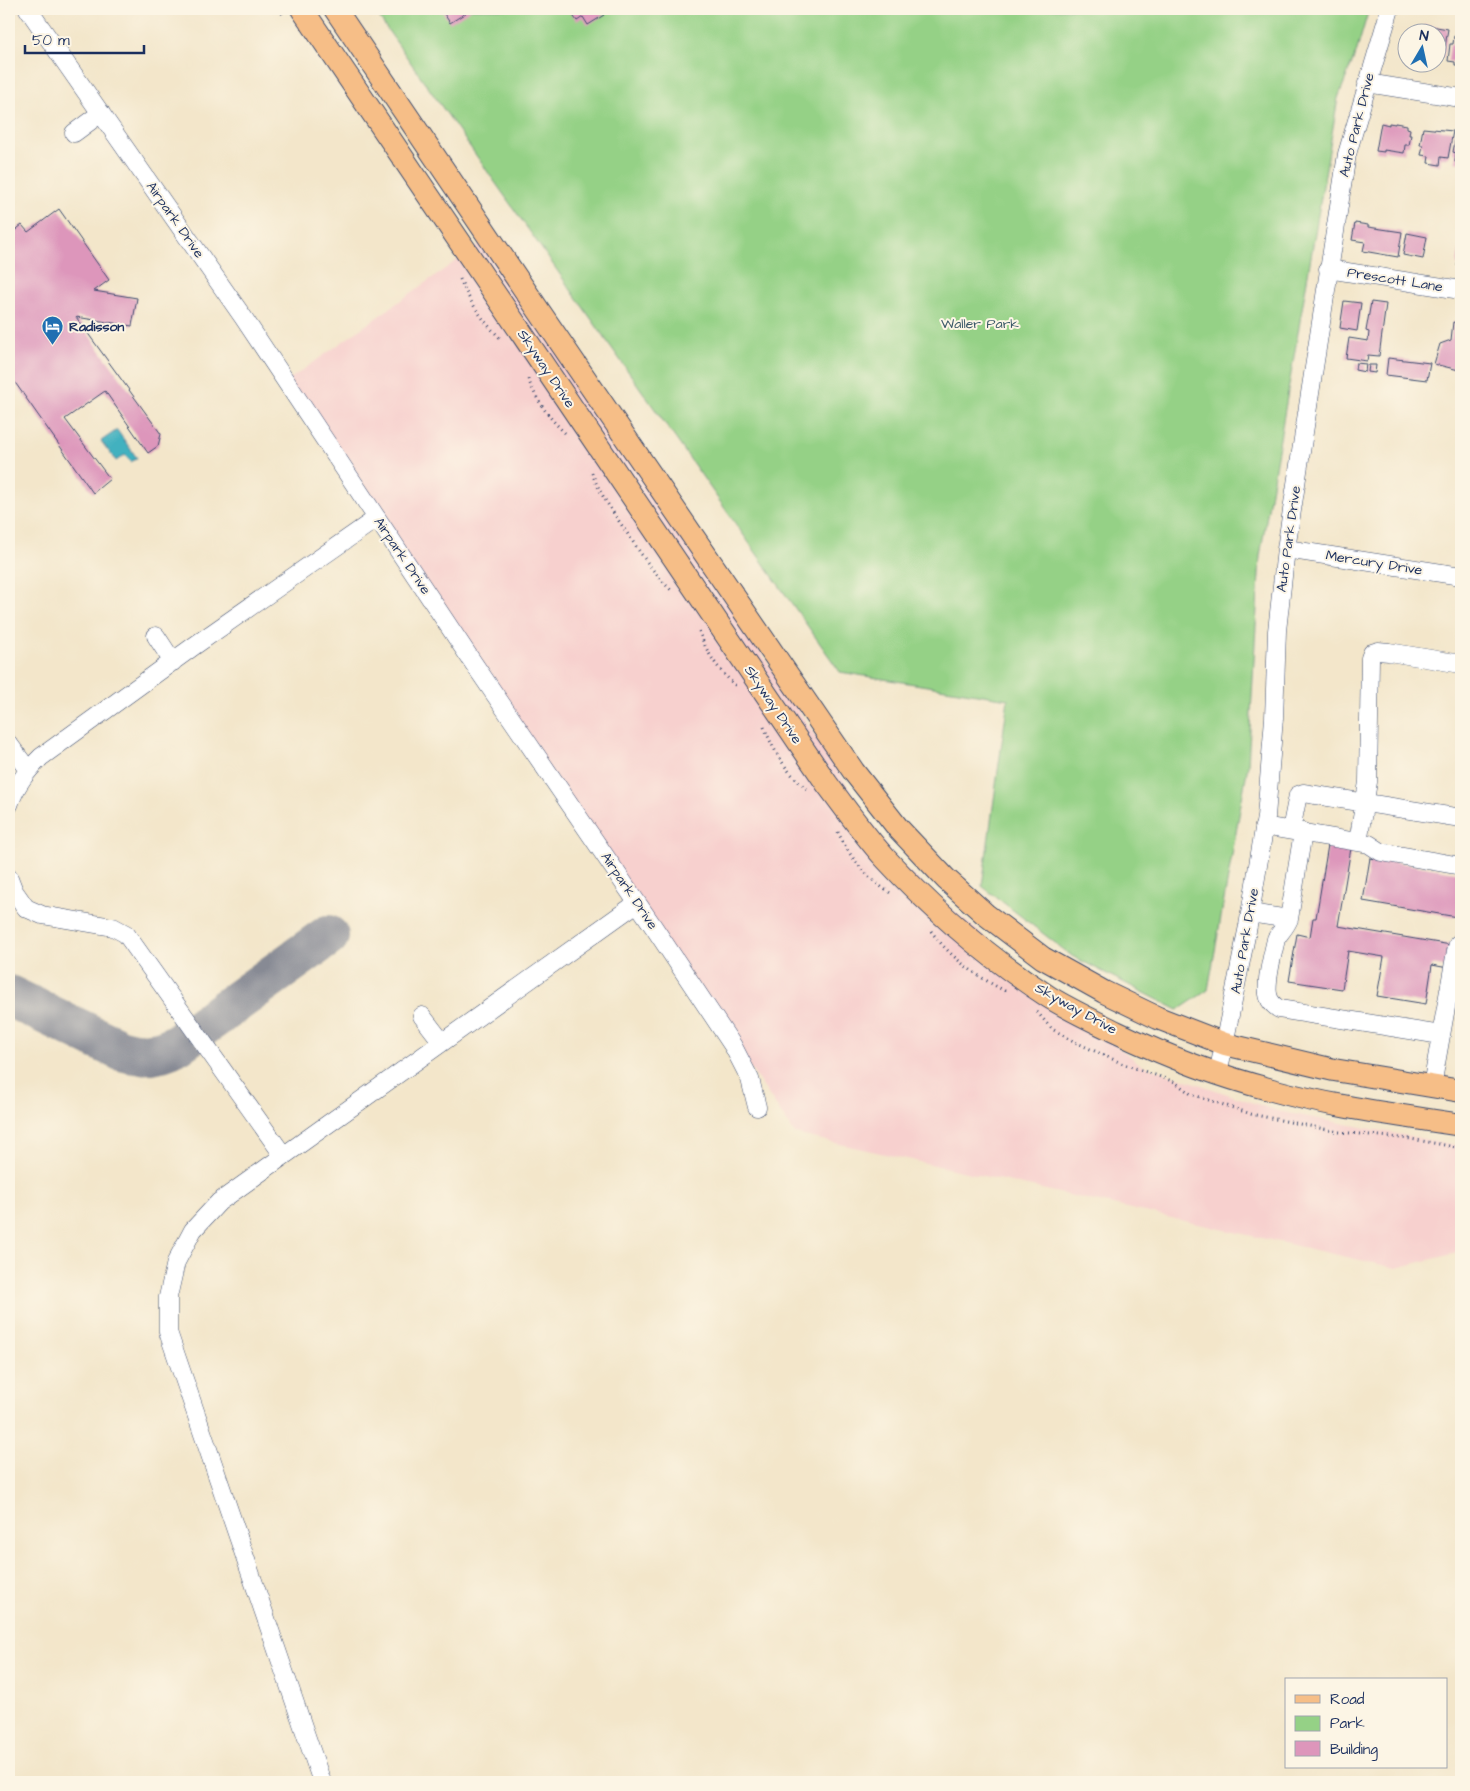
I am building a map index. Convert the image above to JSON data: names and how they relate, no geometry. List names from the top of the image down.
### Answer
{
  "streets": {
    "main road": ["Skyway Drive"],
    "street": [
      "Auto Park Drive",
      "Airpark Drive",
      "Prescott Lane",
      "Mercury Drive"
    ]
  },
  "crossings": [
    ["Auto Park Drive", "Prescott Lane"],
    ["Auto Park Drive", "Skyway Drive"],
    ["Auto Park Drive", "Mercury Drive"]
  ],
  "parks": ["Waller Park"],
  "places": {
    "hotel": ["Radisson"]
  },
  "legend": ["Road", "Park", "Building"],
  "scale_bar": "50 m",
  "north": "top"
}
